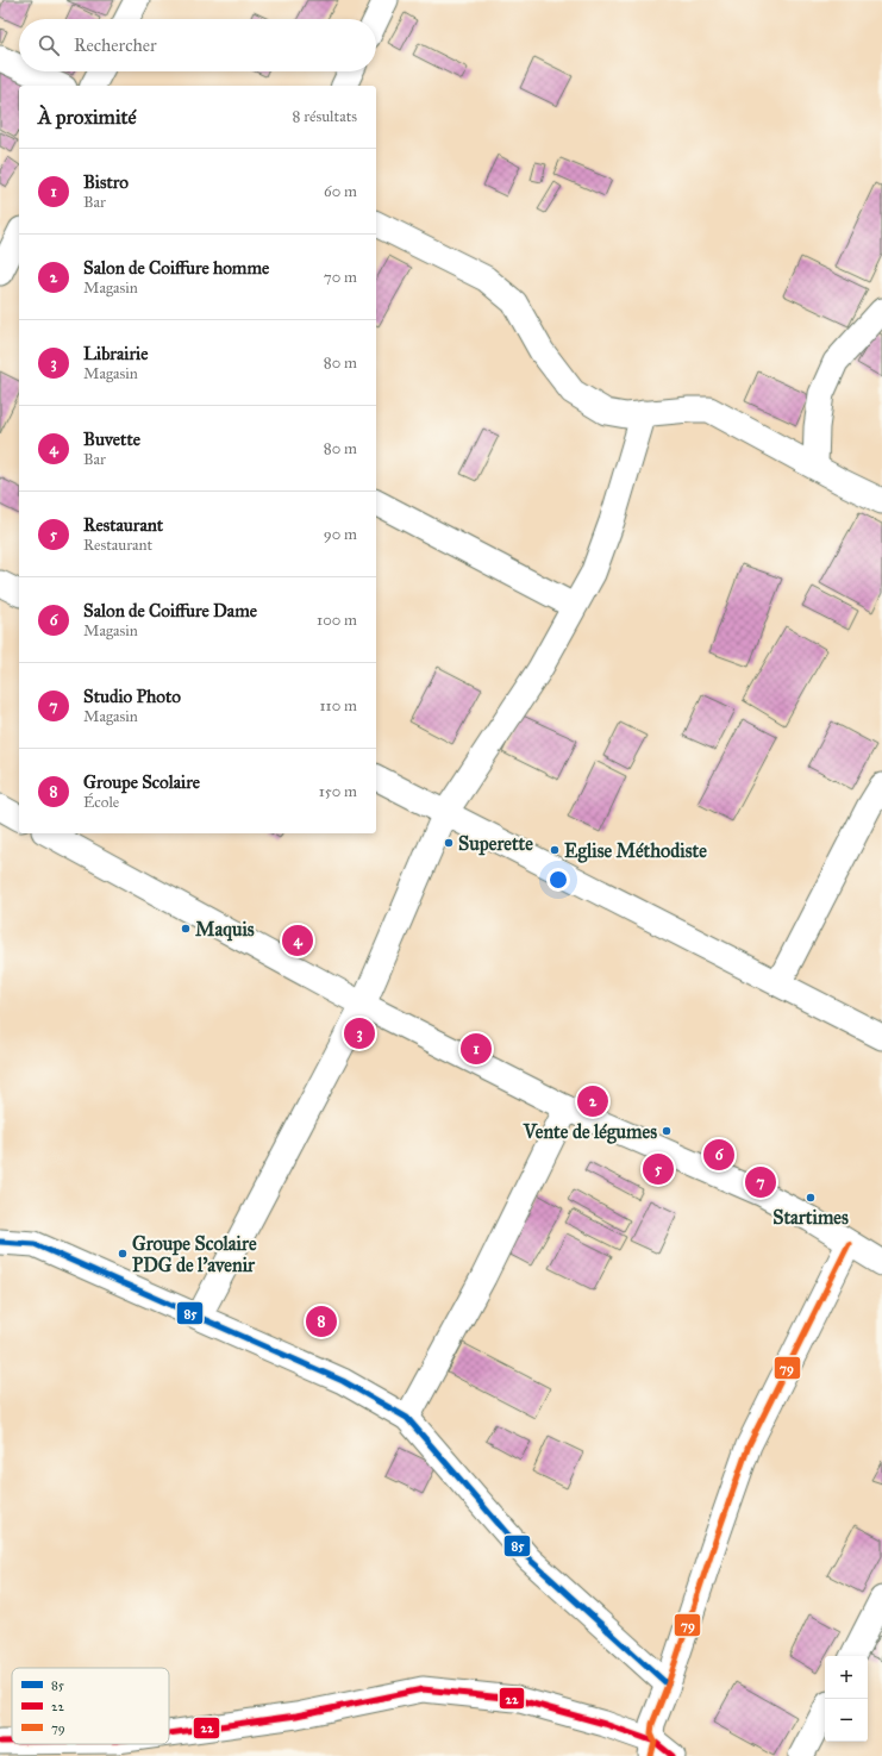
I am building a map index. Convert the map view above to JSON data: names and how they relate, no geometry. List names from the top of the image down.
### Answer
{
  "places": [
    "Superette",
    "Eglise Méthodiste",
    "Maquis",
    "Vente de légumes",
    "Startimes",
    "Groupe Scolaire PDG de l'avenir"
  ],
  "lines": ["transit line 85", "transit line 79", "transit line 22"],
  "legend": ["85", "22", "79"],
  "page": {
    "search": "Rechercher",
    "heading": ["À proximité", "8 résultats"],
    "list": [
      {
        "mark": "1",
        "name": "Bistro",
        "note": "Bar",
        "value": "60 m"
      },
      {
        "mark": "2",
        "name": "Salon de Coiffure homme",
        "note": "Magasin",
        "value": "70 m"
      },
      {
        "mark": "3",
        "name": "Librairie",
        "note": "Magasin",
        "value": "80 m"
      },
      {
        "mark": "4",
        "name": "Buvette",
        "note": "Bar",
        "value": "80 m"
      },
      {
        "mark": "5",
        "name": "Restaurant",
        "note": "Restaurant",
        "value": "90 m"
      },
      {
        "mark": "6",
        "name": "Salon de Coiffure Dame",
        "note": "Magasin",
        "value": "100 m"
      },
      {
        "mark": "7",
        "name": "Studio Photo",
        "note": "Magasin",
        "value": "110 m"
      },
      {
        "mark": "8",
        "name": "Groupe Scolaire",
        "note": "École",
        "value": "150 m"
      }
    ],
    "pins": [
      "4",
      "3",
      "1",
      "2",
      "6",
      "5",
      "7",
      "8"
    ],
    "map_buttons": ["+", "−"]
  }
}
